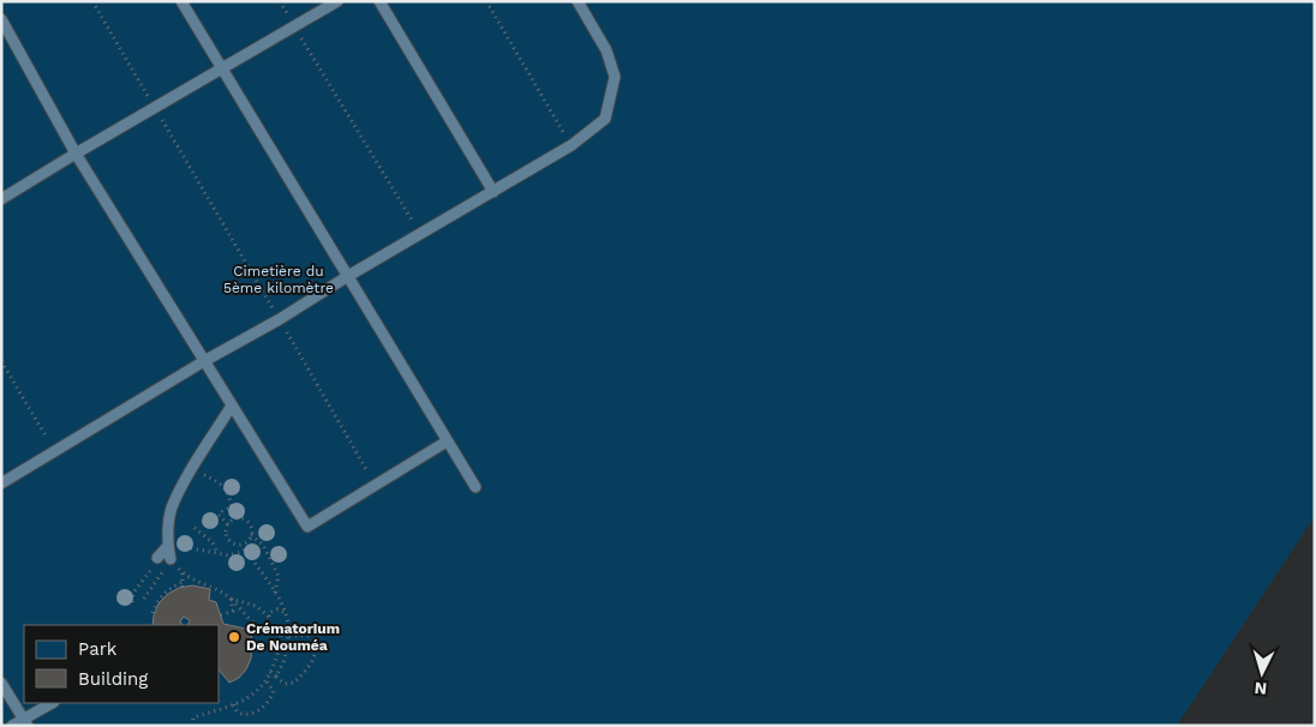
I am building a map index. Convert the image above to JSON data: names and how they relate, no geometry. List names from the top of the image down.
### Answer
{
  "parks": ["Cimetière du 5ème kilomètre"],
  "places": ["Crématorium De Nouméa"],
  "legend": ["Park", "Building"],
  "north": "bottom"
}
